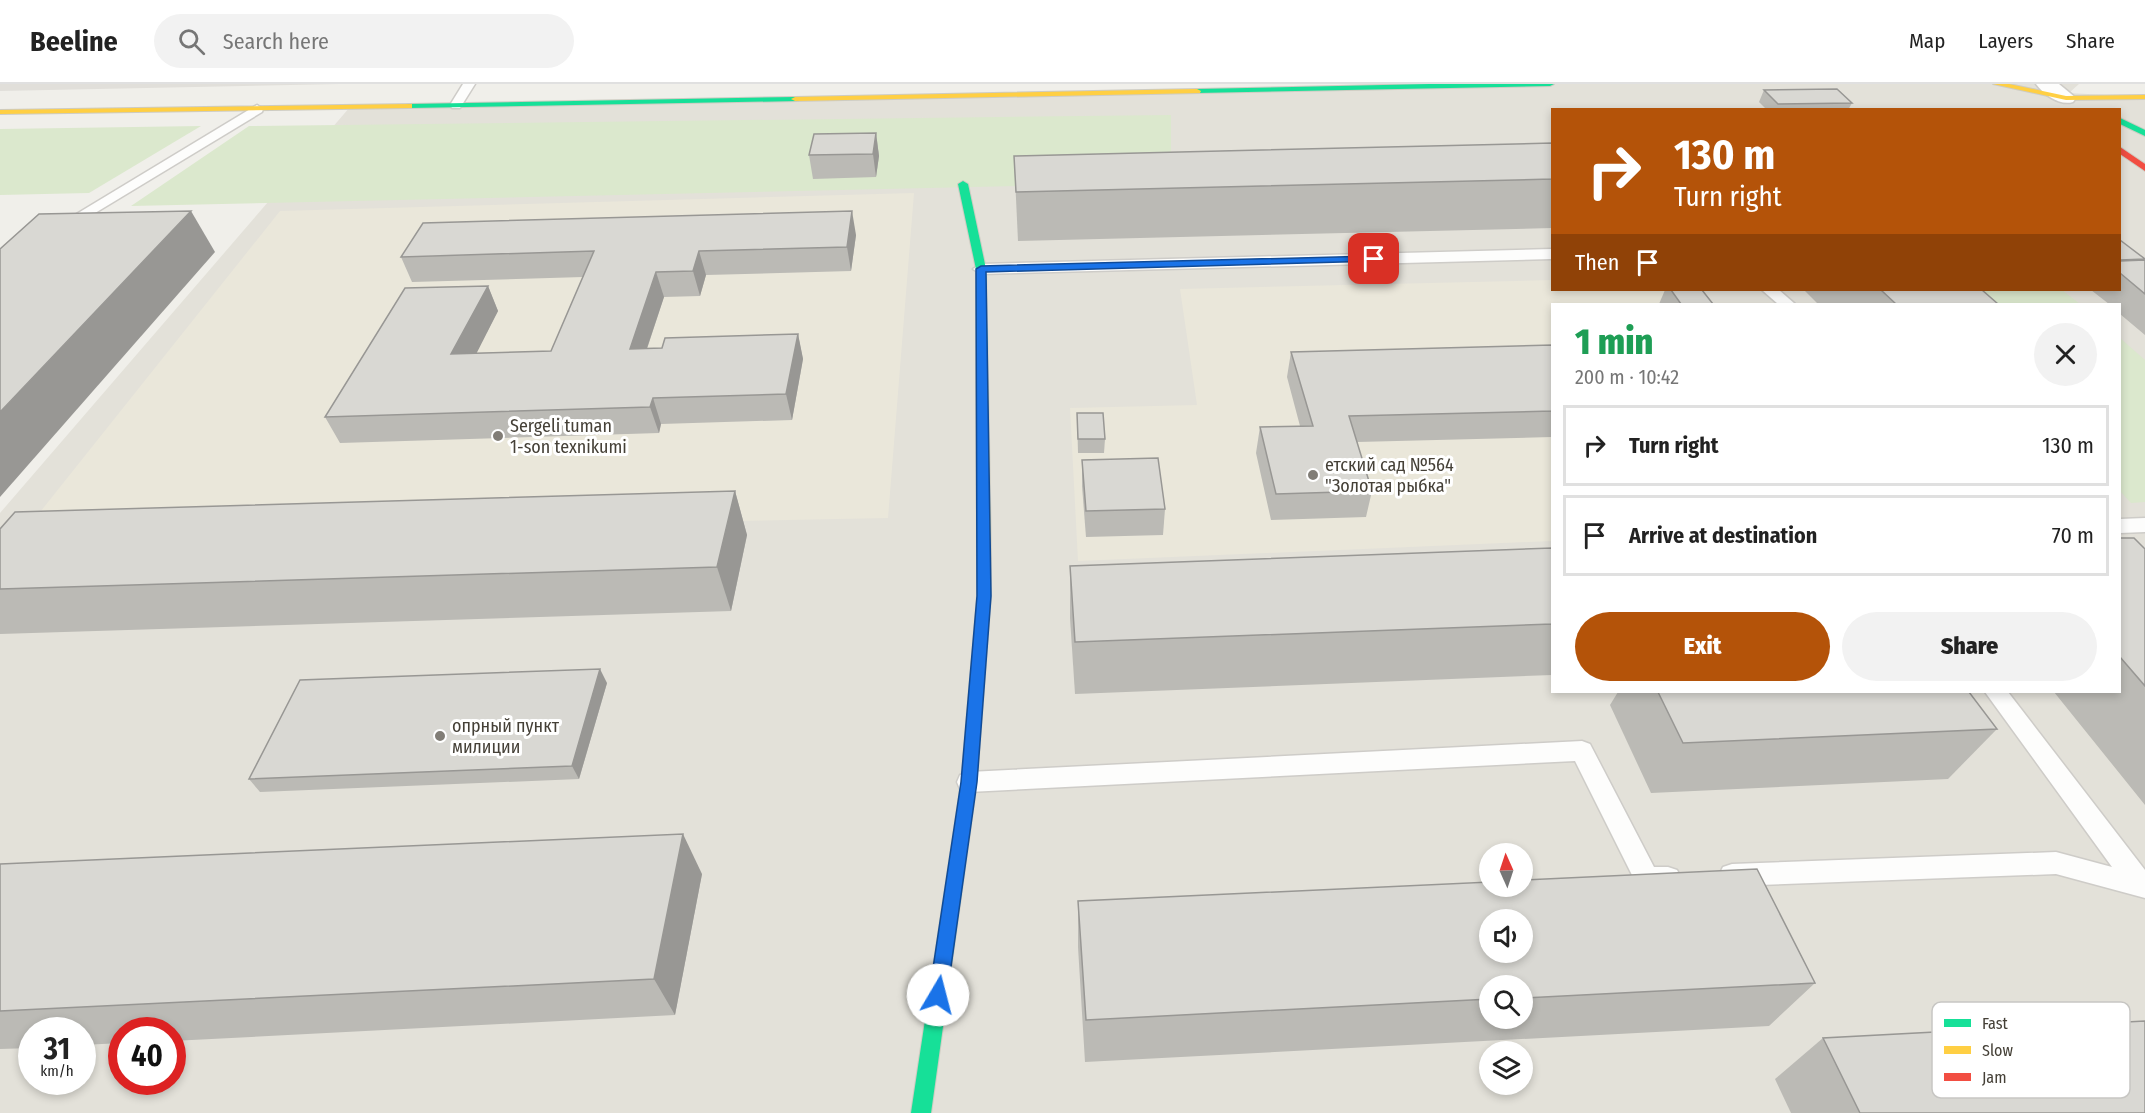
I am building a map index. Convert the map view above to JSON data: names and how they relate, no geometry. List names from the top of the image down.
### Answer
{
  "places": ["Sergeli tuman 1-son texnikumi", "етский сад №564 \"Золотая рыбка\"", "опрный пункт милиции"],
  "legend": ["Fast", "Slow", "Jam"],
  "north": "top",
  "page": {
    "header": "Beeline",
    "search": "Search here",
    "nav": ["Map", "Layers", "Share"],
    "turn": ["130 m", "Turn right"],
    "then": "Then",
    "heading": ["1 min", "200 m · 10:42"],
    "list": [
      {
        "name": "Turn right",
        "value": "130 m"
      },
      {
        "name": "Arrive at destination",
        "value": "70 m"
      }
    ],
    "buttons": ["Exit", "Share"],
    "speed": "31 km/h",
    "limit": "40"
  }
}
